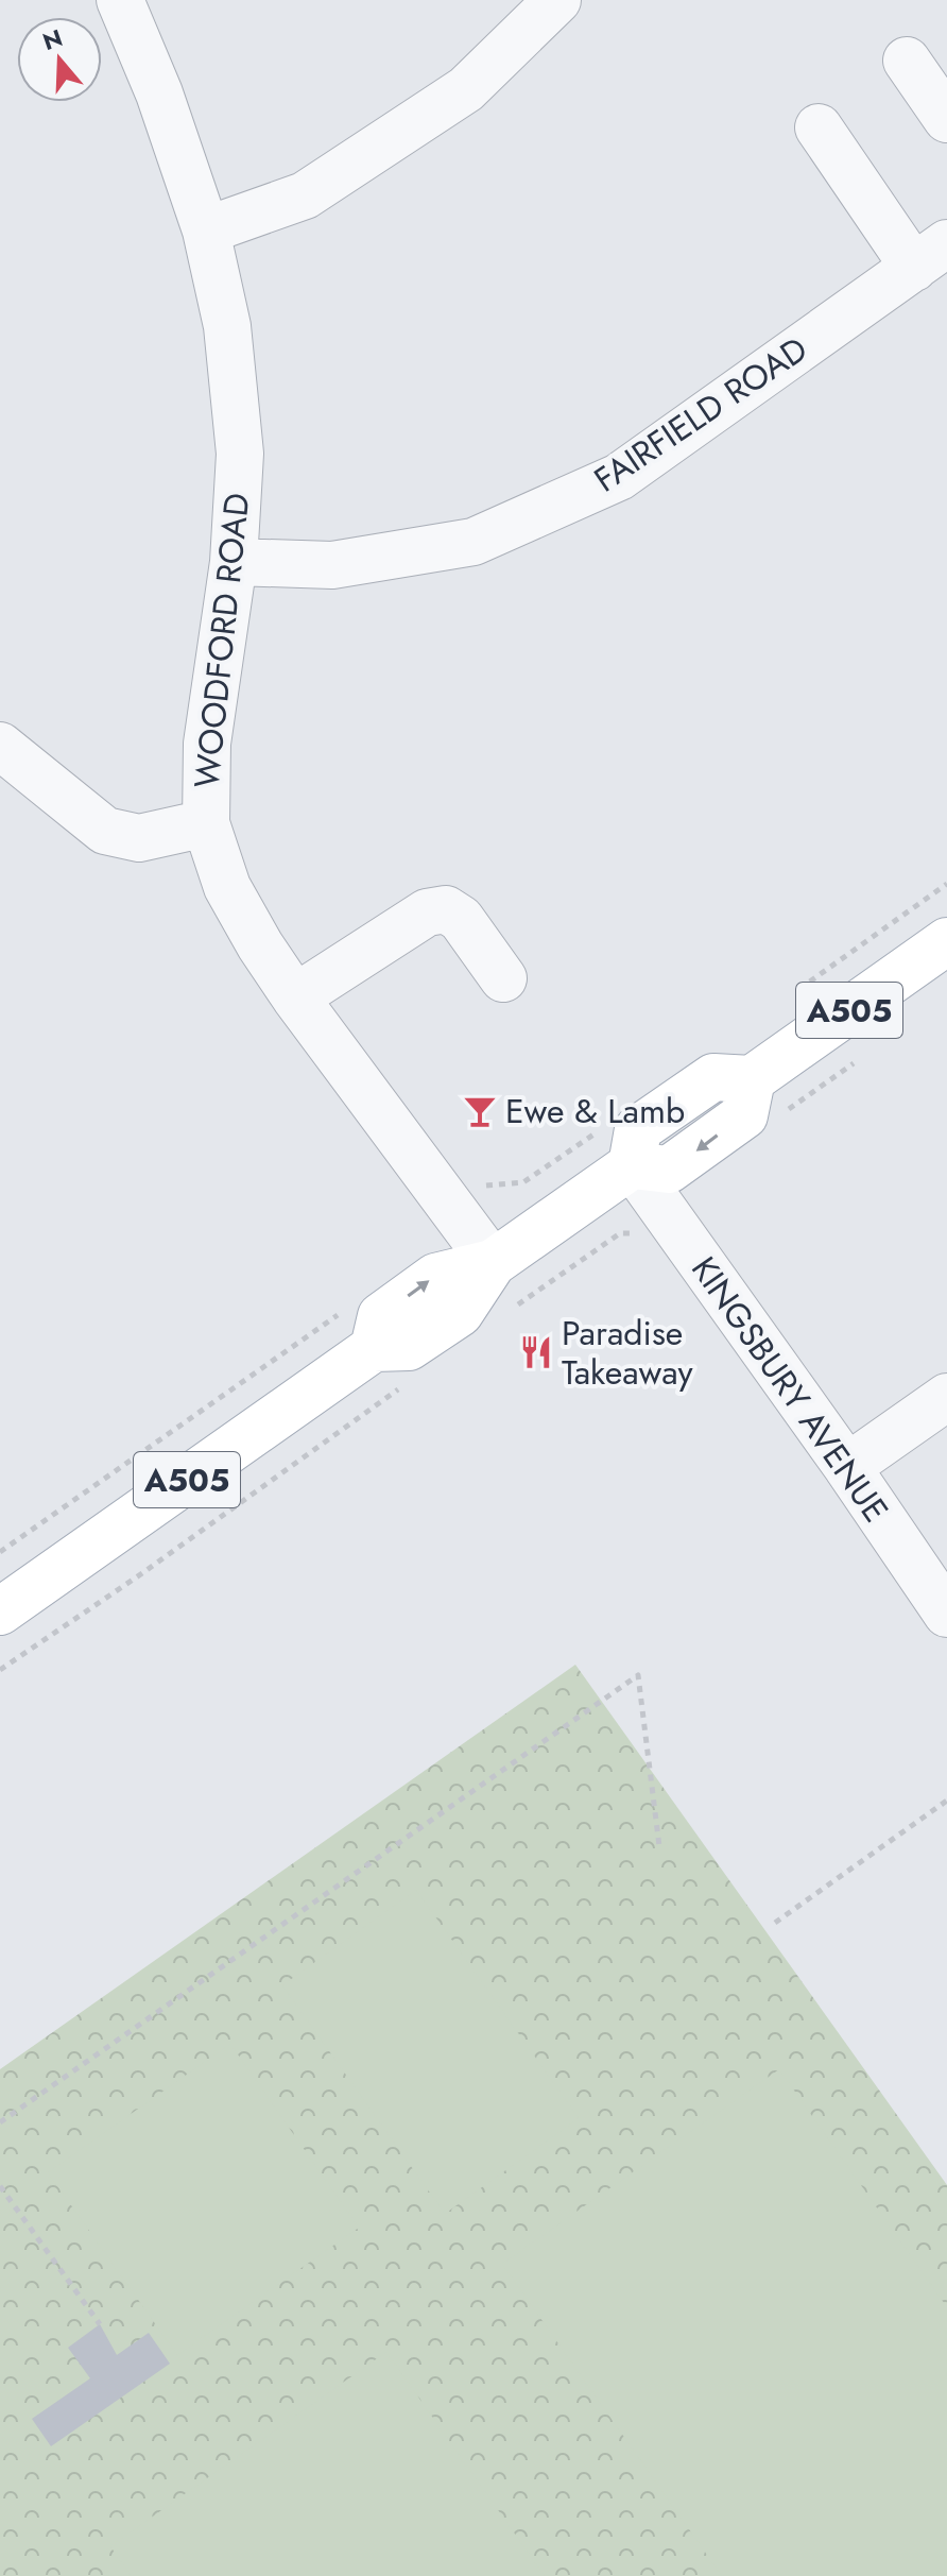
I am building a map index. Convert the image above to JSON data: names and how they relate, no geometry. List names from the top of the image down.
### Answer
{
  "streets": {
    "main road": ["A505"],
    "street": ["FAIRFIELD ROAD", "WOODFORD ROAD", "KINGSBURY AVENUE"]
  },
  "crossings": [
    ["FAIRFIELD ROAD", "WOODFORD ROAD"],
    ["WOODFORD ROAD", "A505"],
    ["A505", "KINGSBURY AVENUE"]
  ],
  "places": {
    "bar": ["Ewe & Lamb"],
    "restaurant": ["Paradise Takeaway"]
  },
  "north": "top"
}
